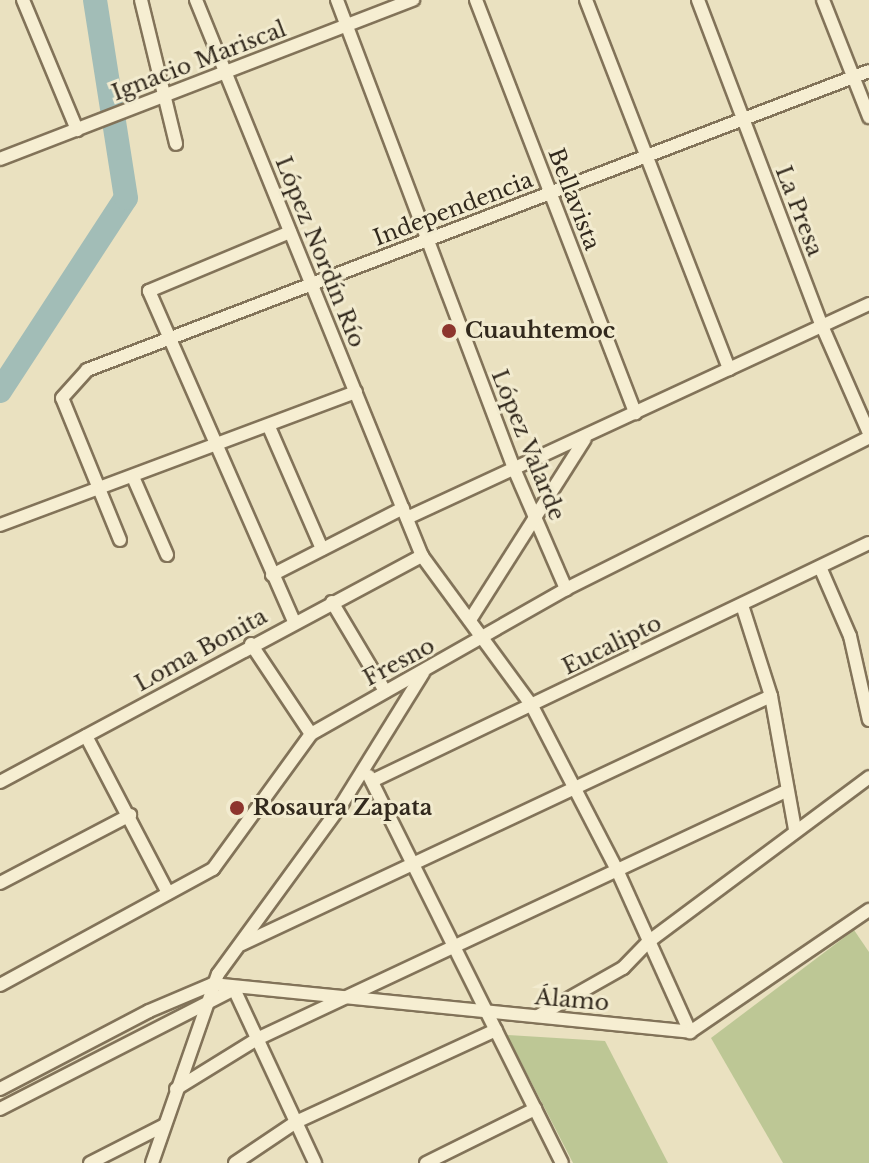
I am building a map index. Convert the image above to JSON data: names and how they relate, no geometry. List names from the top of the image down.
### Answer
{
  "streets": {
    "street": [
      "Ignacio Mariscal",
      "Bellavista",
      "Independencia",
      "La Presa",
      "López Nordín Río",
      "López Valarde",
      "Eucalipto",
      "Loma Bonita",
      "Fresno",
      "Álamo"
    ]
  },
  "crossings": [
    ["Ignacio Mariscal", "López Nordín Río"],
    ["Ignacio Mariscal", "López Valarde"],
    ["Bellavista", "Independencia"],
    ["Independencia", "La Presa"],
    ["Independencia", "López Nordín Río"],
    ["Independencia", "López Valarde"],
    ["La Presa", "Fresno"],
    ["López Nordín Río", "Eucalipto"],
    ["López Nordín Río", "Loma Bonita"],
    ["López Nordín Río", "Fresno"],
    ["López Nordín Río", "Álamo"],
    ["López Valarde", "Fresno"]
  ],
  "places": ["Cuauhtemoc", "Rosaura Zapata"]
}
